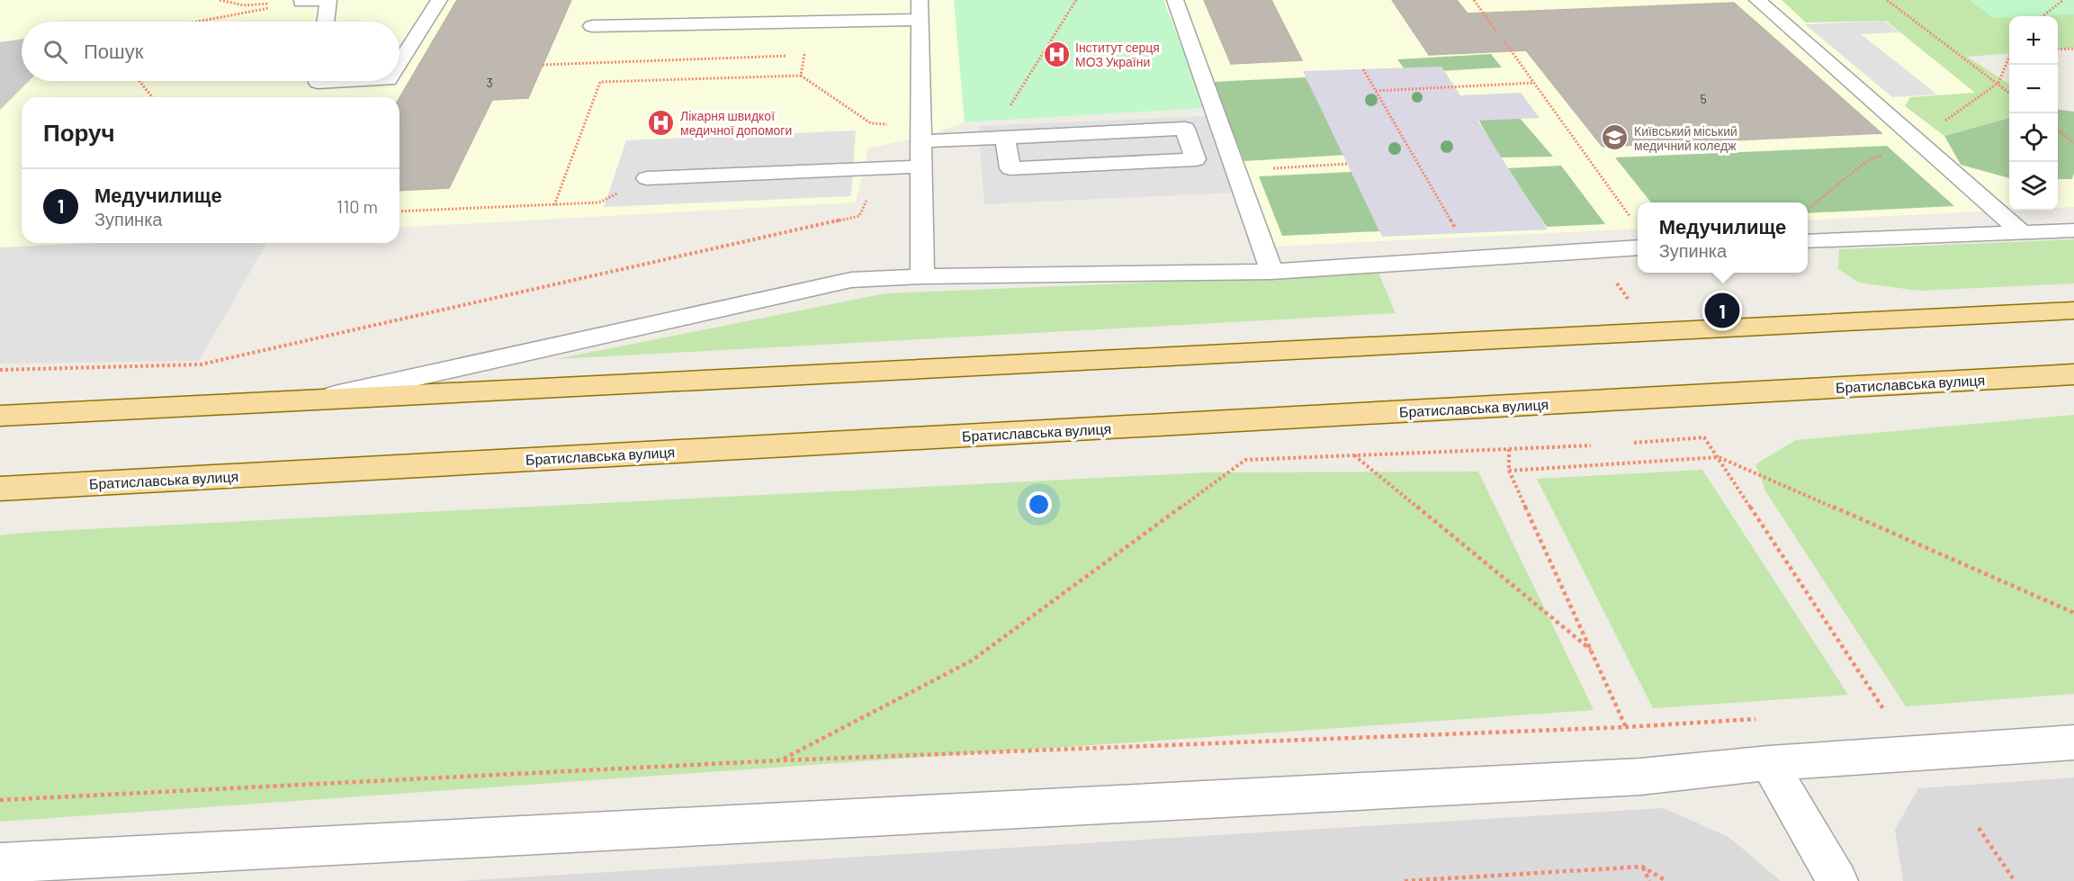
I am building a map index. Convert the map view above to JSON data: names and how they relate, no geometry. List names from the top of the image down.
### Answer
{
  "streets": {
    "main road": ["Братиславська вулиця"]
  },
  "places": {
    "hospital": ["Інститут серця МОЗ України", "Лікарня швидкої медичної допомоги"],
    "school or university": ["Київський міський медичний коледж"]
  },
  "house_numbers": ["3", "5"],
  "page": {
    "map_buttons": ["+", "−"],
    "search": "Пошук",
    "heading": "Поруч",
    "list": [
      {
        "mark": "1",
        "name": "Медучилище",
        "note": "Зупинка",
        "value": "110 m"
      }
    ],
    "popup": ["Медучилище", "Зупинка"],
    "pins": "1"
  }
}
